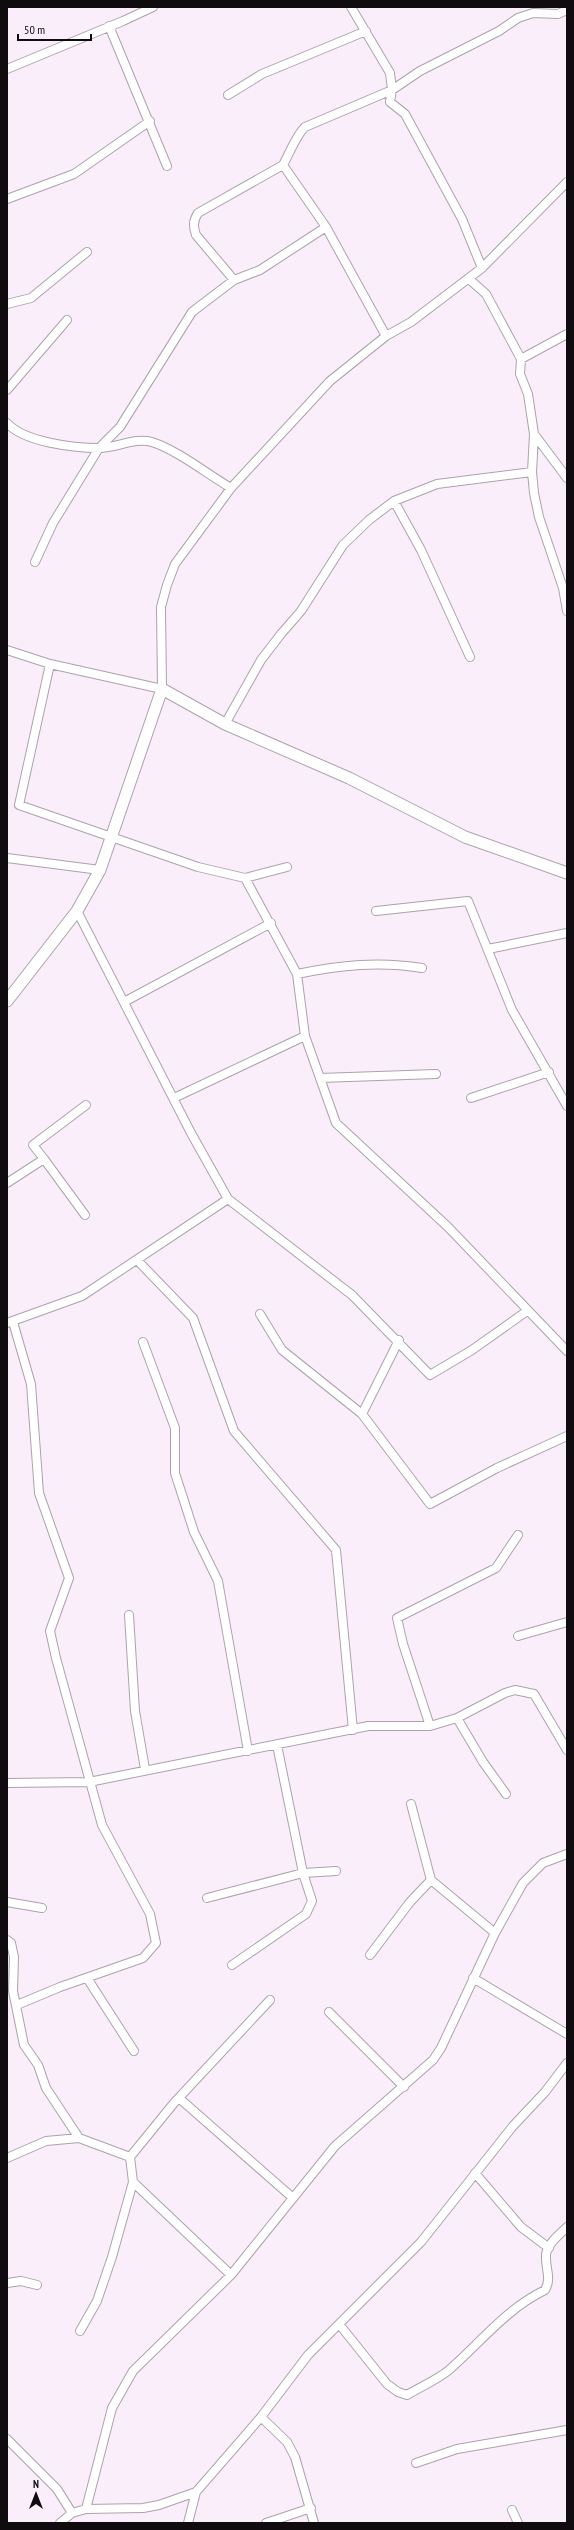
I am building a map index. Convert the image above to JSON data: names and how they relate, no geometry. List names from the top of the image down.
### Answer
{
  "scale_bar": "50 m",
  "north": "top"
}
